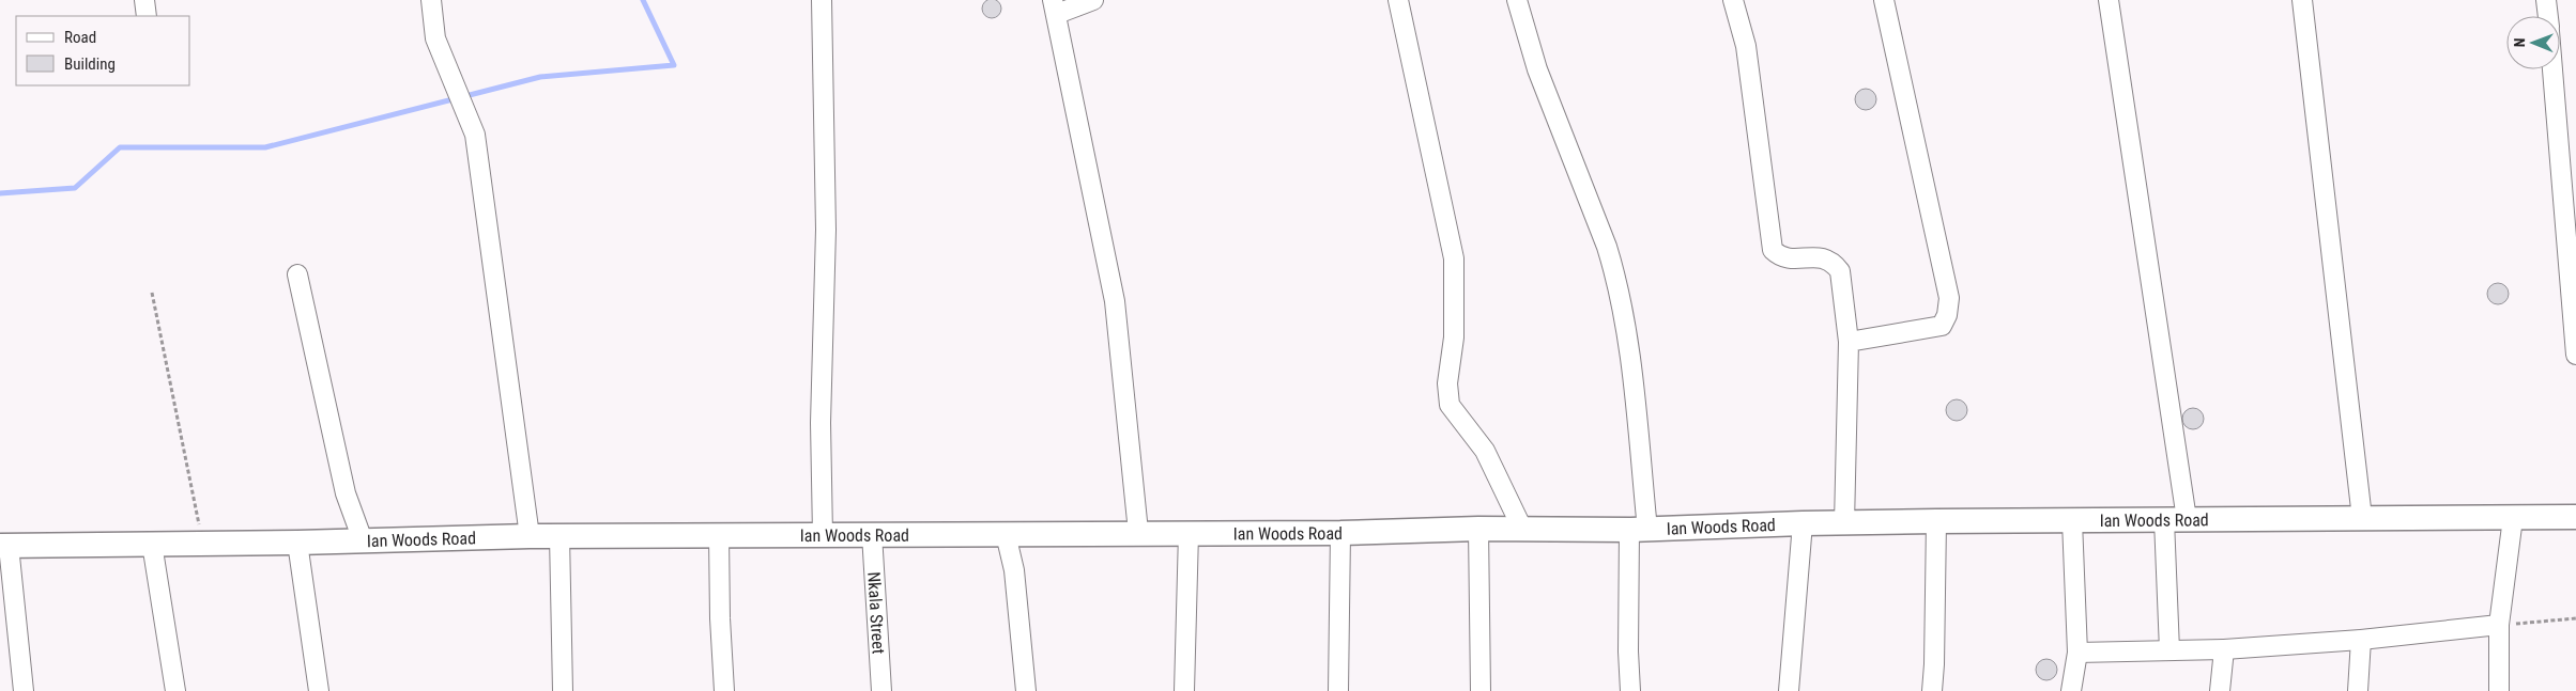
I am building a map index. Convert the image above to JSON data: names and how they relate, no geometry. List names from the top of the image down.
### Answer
{
  "streets": {
    "street": ["Ian Woods Road", "Nkala Street"]
  },
  "crossings": [
    ["Ian Woods Road", "Nkala Street"]
  ],
  "legend": ["Road", "Building"],
  "north": "left"
}
